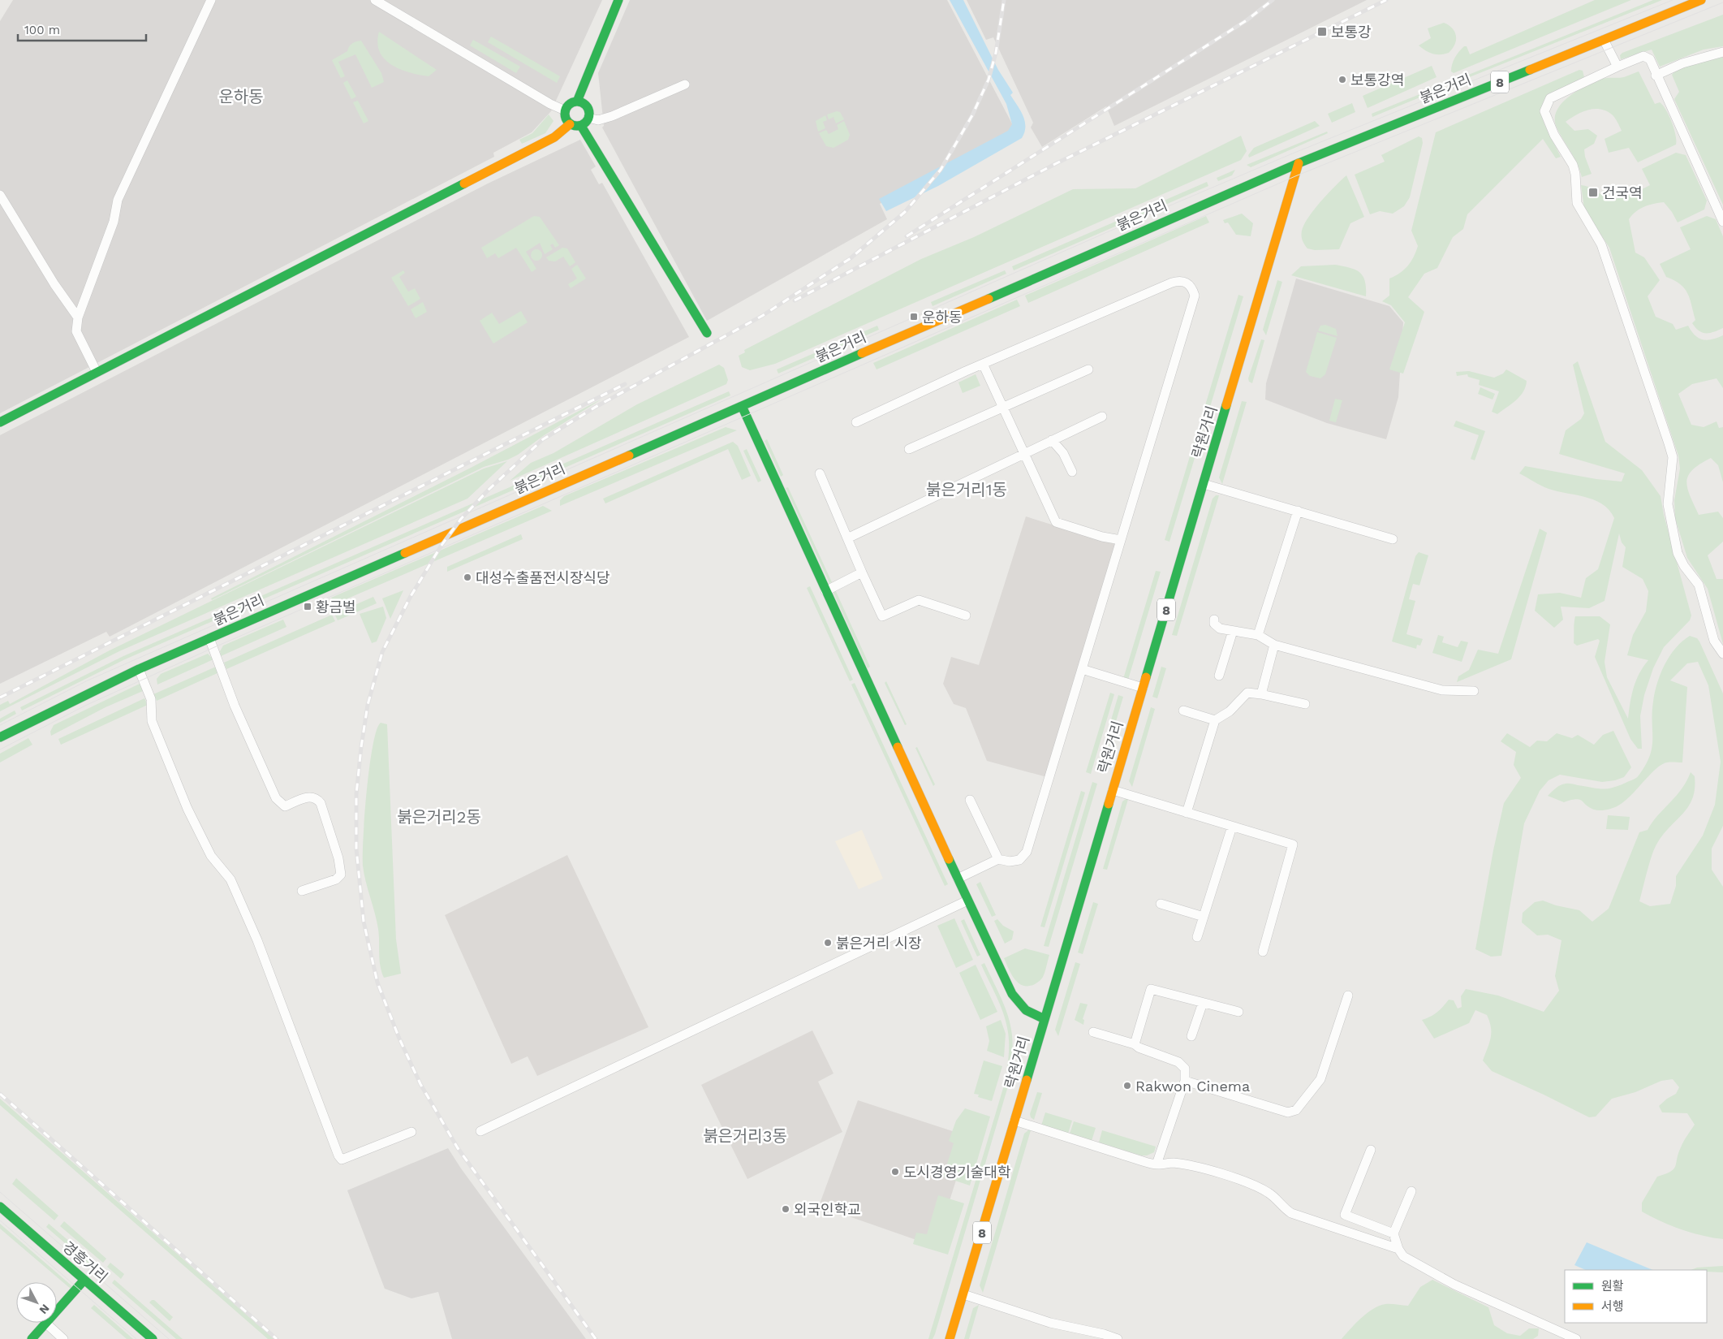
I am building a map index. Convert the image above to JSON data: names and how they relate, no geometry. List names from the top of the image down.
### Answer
{
  "streets": {
    "main road": [
      "8",
      "붉은거리",
      "락원거리",
      "경흥거리"
    ]
  },
  "crossings": [
    ["붉은거리", "락원거리"]
  ],
  "districts": [
    "운하동",
    "붉은거리1동",
    "붉은거리2동",
    "붉은거리3동"
  ],
  "places": {
    "transit": [
      "보통강",
      "건국역",
      "운하동",
      "황금벌"
    ],
    "other": [
      "보통강역",
      "대성수출품전시장식당",
      "붉은거리 시장",
      "Rakwon Cinema",
      "도시경영기술대학",
      "외국인학교"
    ]
  },
  "legend": ["원활", "서행"],
  "scale_bar": "100 m",
  "north": "bottom right"
}
